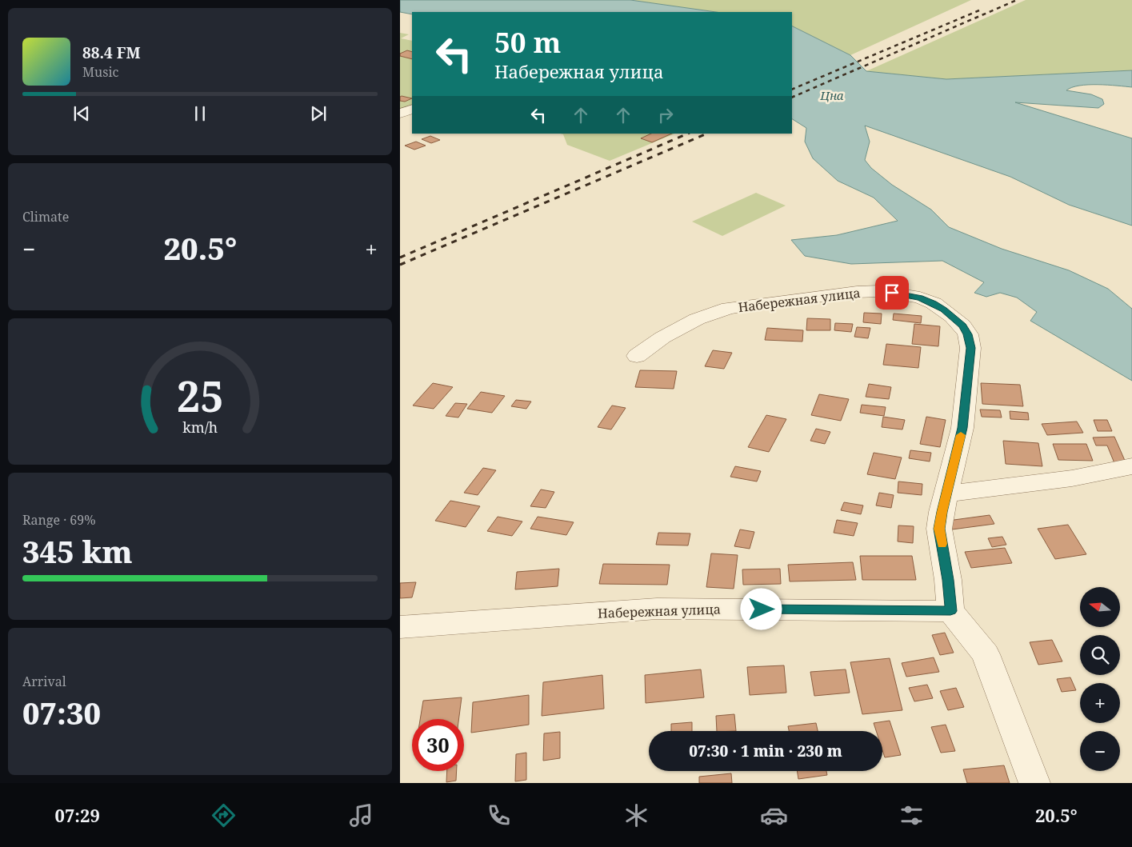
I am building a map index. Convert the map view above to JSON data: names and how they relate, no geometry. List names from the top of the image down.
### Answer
{
  "streets": {
    "street": ["Набережная улица"]
  },
  "water": ["Цна"],
  "north": "left",
  "page": {
    "turn": ["50 m", "Набережная улица"],
    "song": ["88.4 FM", "Music"],
    "tile": [
      "Climate",
      ["Range · 69%", "345 km"],
      ["Arrival", "07:30"]
    ],
    "heat": ["−", "20.5°", "+"],
    "map_buttons": ["+", "−"],
    "limit": "30",
    "trip": "07:30 · 1 min · 230 m",
    "tabs": ["07:29", "20.5°"],
    "gauge": ["25", "km/h"]
  }
}
